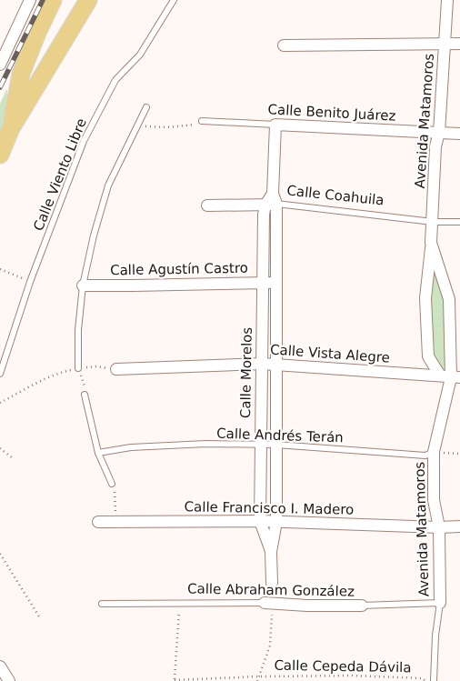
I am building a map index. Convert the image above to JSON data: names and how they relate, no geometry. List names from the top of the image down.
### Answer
{
  "streets": {
    "street": [
      "Calle Benito Juárez",
      "Avenida Matamoros",
      "Calle Coahuila",
      "Calle Agustín Castro",
      "Calle Vista Alegre",
      "Calle Morelos",
      "Calle Francisco I. Madero",
      "Calle Abraham González"
    ],
    "lane": ["Calle Viento Libre", "Calle Andrés Terán"],
    "path": ["Calle Cepeda Dávila"]
  },
  "crossings": [
    ["Calle Benito Juárez", "Avenida Matamoros"],
    ["Calle Benito Juárez", "Calle Morelos"],
    ["Avenida Matamoros", "Calle Coahuila"],
    ["Avenida Matamoros", "Calle Vista Alegre"],
    ["Avenida Matamoros", "Calle Andrés Terán"],
    ["Avenida Matamoros", "Calle Francisco I. Madero"],
    ["Avenida Matamoros", "Calle Abraham González"],
    ["Calle Coahuila", "Calle Morelos"],
    ["Calle Agustín Castro", "Calle Morelos"],
    ["Calle Vista Alegre", "Calle Morelos"],
    ["Calle Morelos", "Calle Andrés Terán"],
    ["Calle Morelos", "Calle Francisco I. Madero"]
  ]
}
